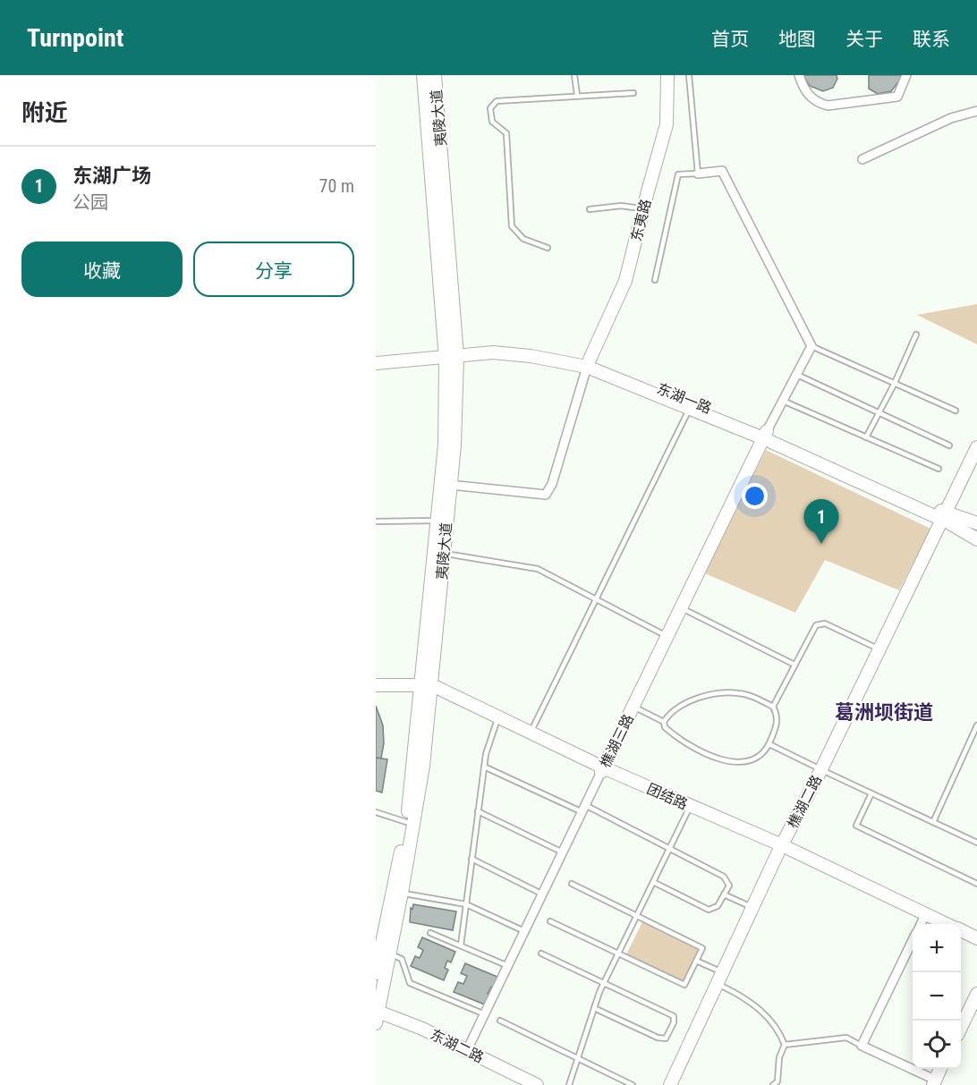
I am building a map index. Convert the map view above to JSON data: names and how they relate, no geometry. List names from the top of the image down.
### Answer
{
  "streets": {
    "main road": [
      "夷陵大道",
      "东夷路",
      "东湖一路",
      "樵湖三路",
      "团结路",
      "樵湖二路",
      "东湖二路"
    ]
  },
  "crossings": [
    ["夷陵大道", "团结路"],
    ["夷陵大道", "东湖二路"],
    ["东夷路", "东湖一路"],
    ["东湖一路", "樵湖三路"],
    ["樵湖三路", "团结路"],
    ["樵湖三路", "东湖二路"],
    ["团结路", "樵湖二路"]
  ],
  "districts": ["葛洲坝街道"],
  "page": {
    "header": "Turnpoint",
    "nav": [
      "首页",
      "地图",
      "关于",
      "联系"
    ],
    "heading": "附近",
    "list": [
      {
        "mark": "1",
        "name": "东湖广场",
        "note": "公园",
        "value": "70 m"
      }
    ],
    "buttons": ["收藏", "分享"],
    "pins": "1",
    "map_buttons": ["+", "−"]
  }
}
